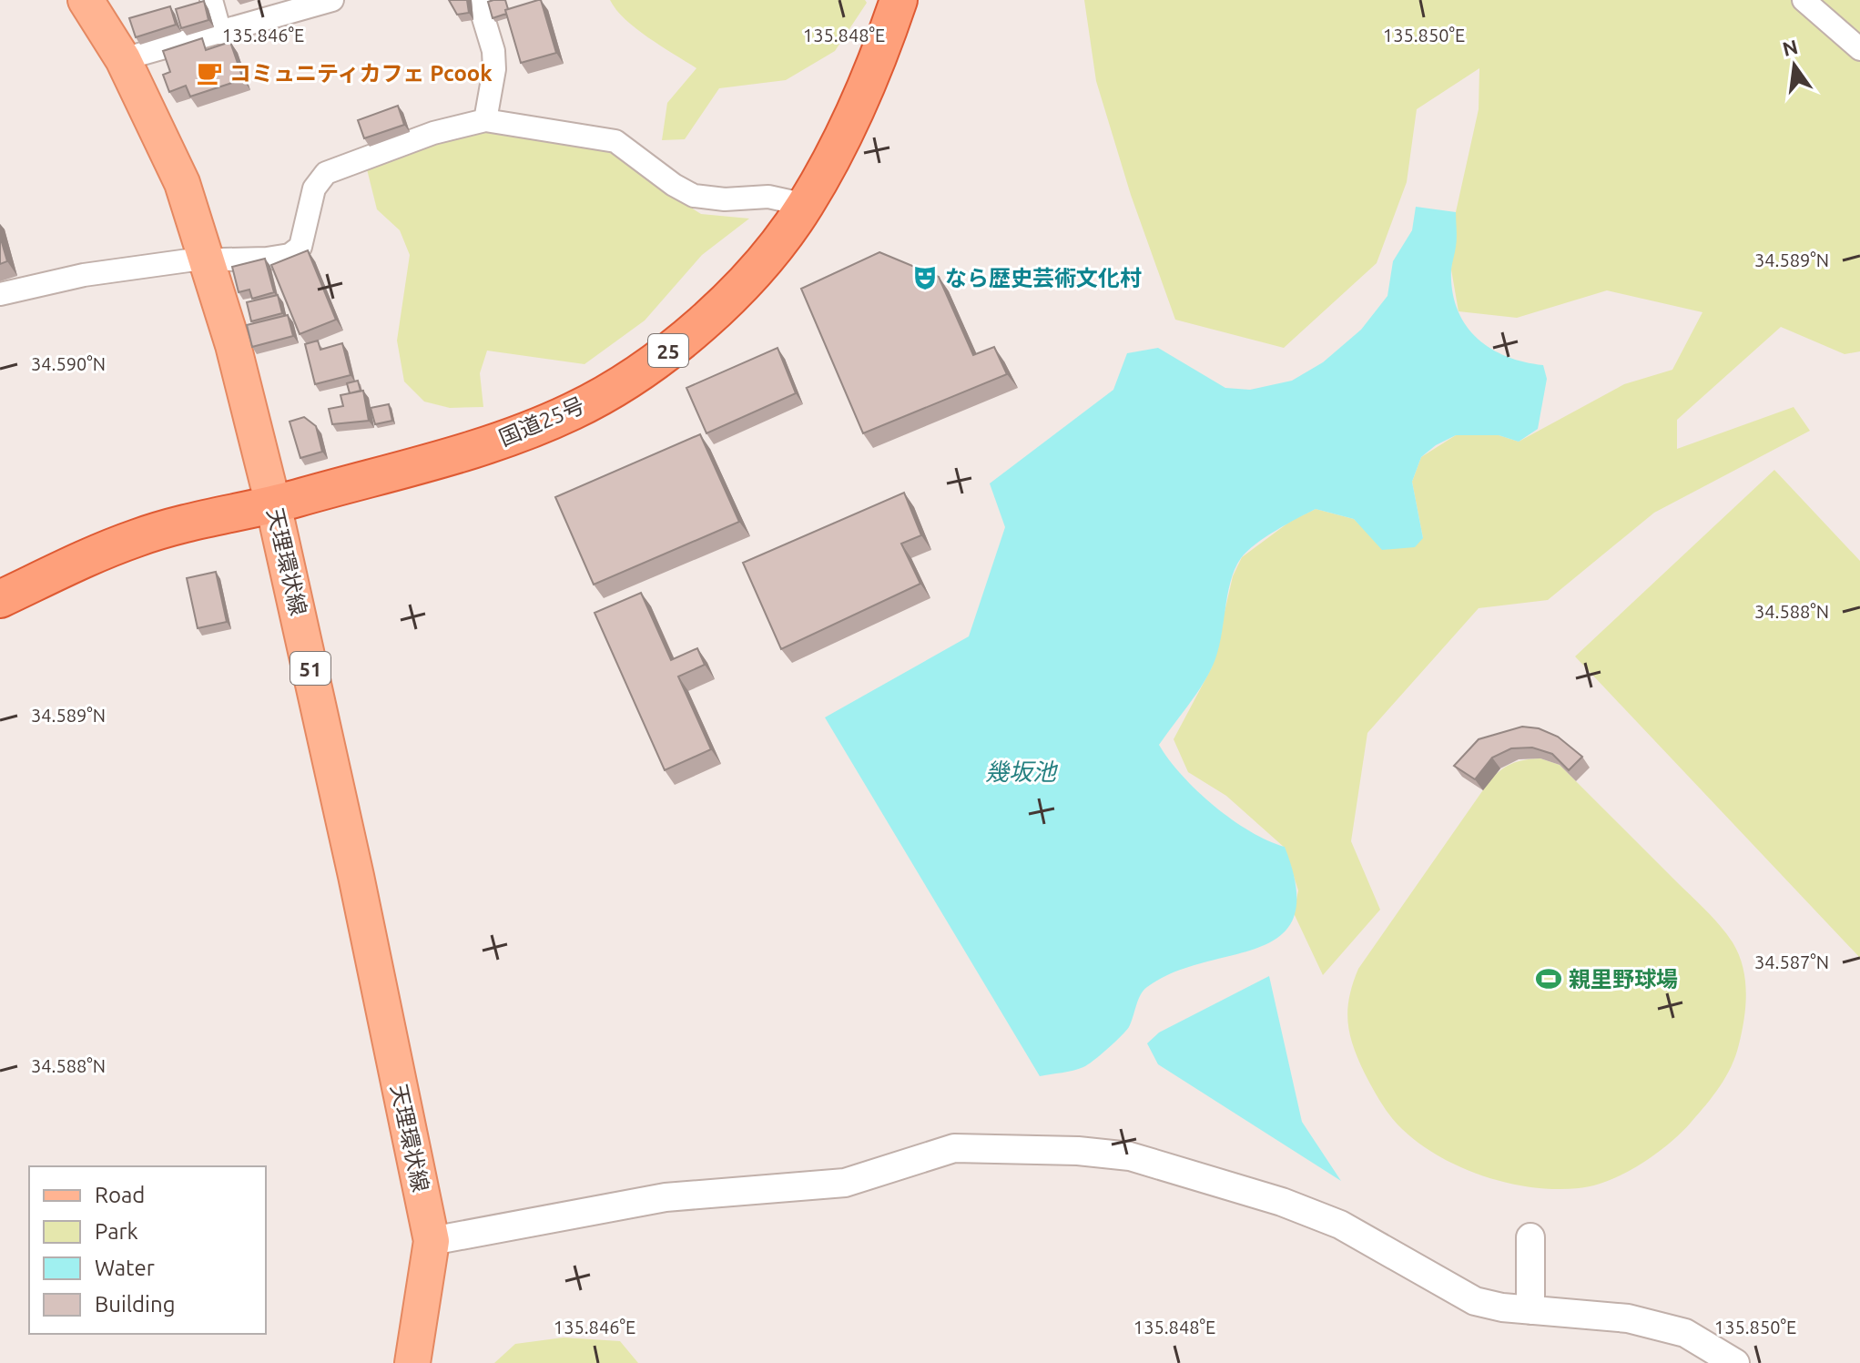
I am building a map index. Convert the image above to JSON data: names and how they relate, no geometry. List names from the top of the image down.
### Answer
{
  "streets": {
    "highway": ["25", "国道25号"],
    "main road": ["天理環状線", "51"]
  },
  "crossings": [
    ["国道25号", "天理環状線"]
  ],
  "water": ["幾坂池"],
  "places": {
    "cafe": ["コミュニティカフェ Pcook"],
    "theatre": ["なら歴史芸術文化村"],
    "sports": ["親里野球場"]
  },
  "legend": [
    "Road",
    "Park",
    "Water",
    "Building"
  ],
  "north": "top",
  "coordinates": [
    "135.846°E",
    "135.848°E",
    "135.850°E",
    "34.589°N",
    "34.590°N",
    "34.588°N",
    "34.587°N"
  ]
}
